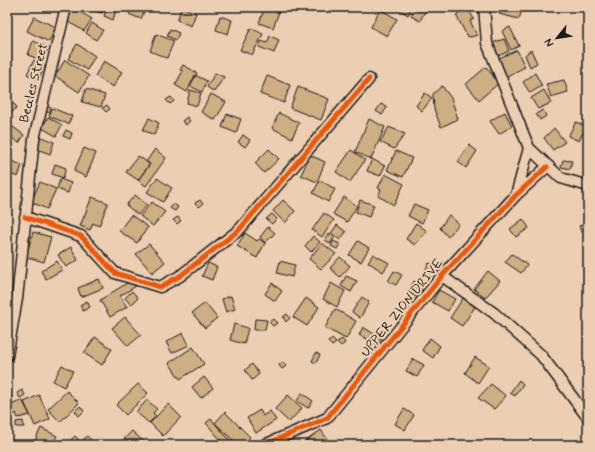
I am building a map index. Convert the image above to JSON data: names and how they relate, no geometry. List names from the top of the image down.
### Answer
{
  "streets": {
    "street": ["Beccles Street", "UPPER ZION DRIVE"]
  },
  "north": "bottom left"
}
